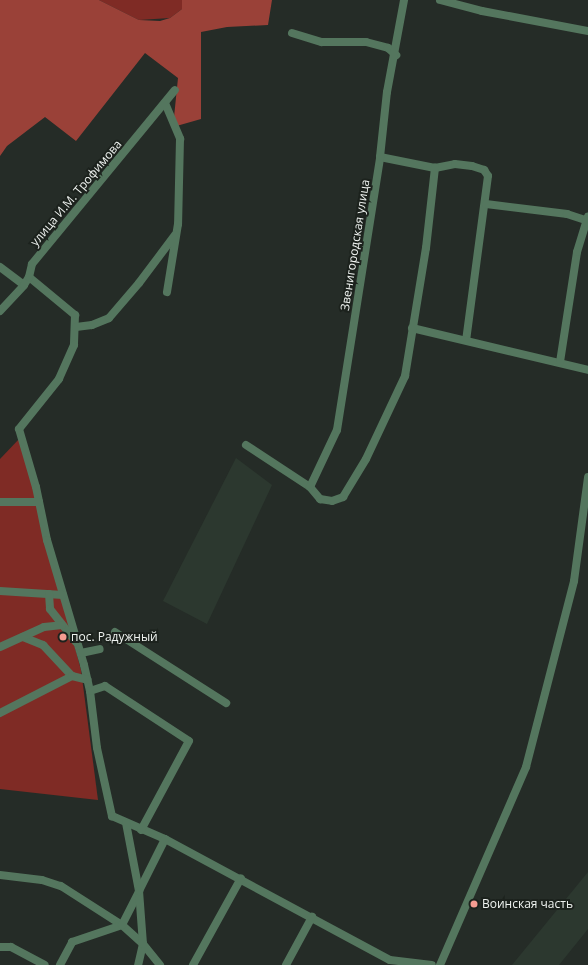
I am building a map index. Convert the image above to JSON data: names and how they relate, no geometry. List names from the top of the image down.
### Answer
{
  "streets": {
    "street": ["улица И.М. Трофимова", "Звенигородская улица"]
  },
  "places": ["пос. Радужный", "Воинская часть"]
}
